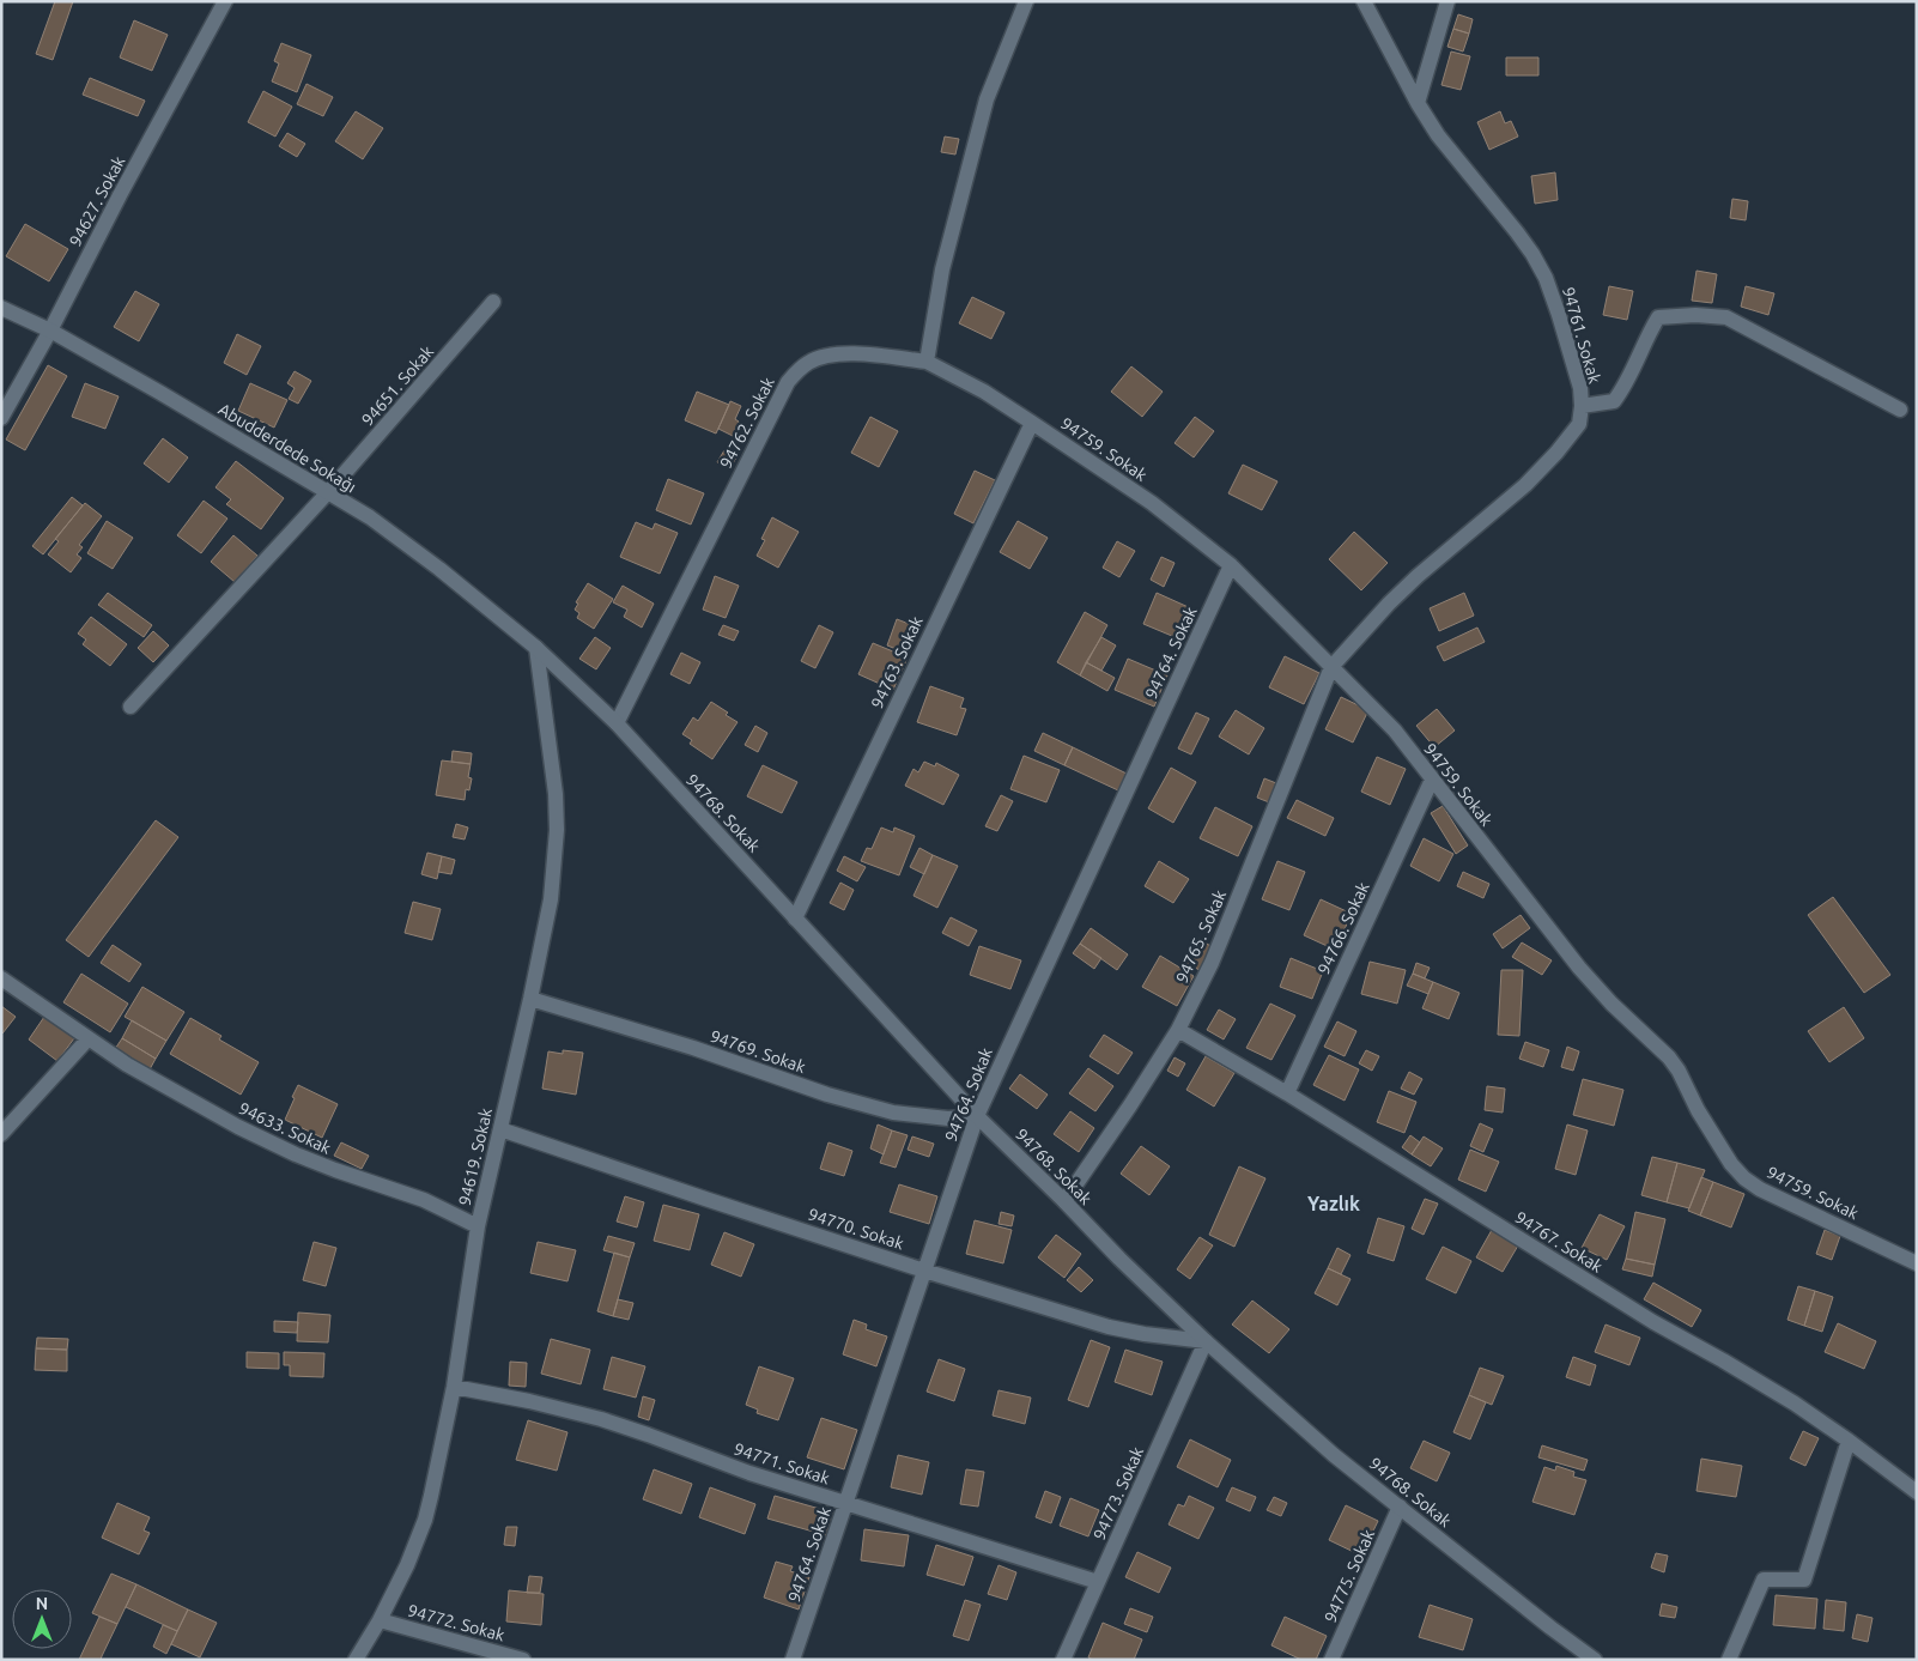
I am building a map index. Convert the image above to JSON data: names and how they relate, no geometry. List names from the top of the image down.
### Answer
{
  "streets": {
    "street": [
      "94627. Sokak",
      "94761. Sokak",
      "94651. Sokak",
      "94762. Sokak",
      "Abudderdede Sokağı",
      "94759. Sokak",
      "94764. Sokak",
      "94763. Sokak",
      "94768. Sokak",
      "94766. Sokak",
      "94765. Sokak",
      "94769. Sokak",
      "94633. Sokak",
      "94619. Sokak",
      "94770. Sokak",
      "94767. Sokak",
      "94771. Sokak",
      "94773. Sokak",
      "94775. Sokak",
      "94772. Sokak"
    ]
  },
  "crossings": [
    ["94627. Sokak", "Abudderdede Sokağı"],
    ["94761. Sokak", "94759. Sokak"],
    ["94761. Sokak", "94765. Sokak"],
    ["94651. Sokak", "Abudderdede Sokağı"],
    ["94762. Sokak", "94759. Sokak"],
    ["94762. Sokak", "94768. Sokak"],
    ["Abudderdede Sokağı", "94768. Sokak"],
    ["Abudderdede Sokağı", "94619. Sokak"],
    ["94759. Sokak", "94764. Sokak"],
    ["94759. Sokak", "94763. Sokak"],
    ["94759. Sokak", "94766. Sokak"],
    ["94759. Sokak", "94765. Sokak"],
    ["94764. Sokak", "94768. Sokak"],
    ["94764. Sokak", "94769. Sokak"],
    ["94764. Sokak", "94770. Sokak"],
    ["94764. Sokak", "94771. Sokak"],
    ["94763. Sokak", "94768. Sokak"],
    ["94768. Sokak", "94765. Sokak"],
    ["94768. Sokak", "94769. Sokak"],
    ["94768. Sokak", "94619. Sokak"],
    ["94768. Sokak", "94770. Sokak"],
    ["94768. Sokak", "94773. Sokak"],
    ["94768. Sokak", "94775. Sokak"],
    ["94766. Sokak", "94767. Sokak"],
    ["94765. Sokak", "94767. Sokak"],
    ["94769. Sokak", "94619. Sokak"],
    ["94633. Sokak", "94619. Sokak"],
    ["94619. Sokak", "94770. Sokak"],
    ["94619. Sokak", "94771. Sokak"],
    ["94619. Sokak", "94772. Sokak"],
    ["94770. Sokak", "94773. Sokak"],
    ["94771. Sokak", "94773. Sokak"]
  ],
  "districts": ["Yazlık"],
  "north": "top"
}
